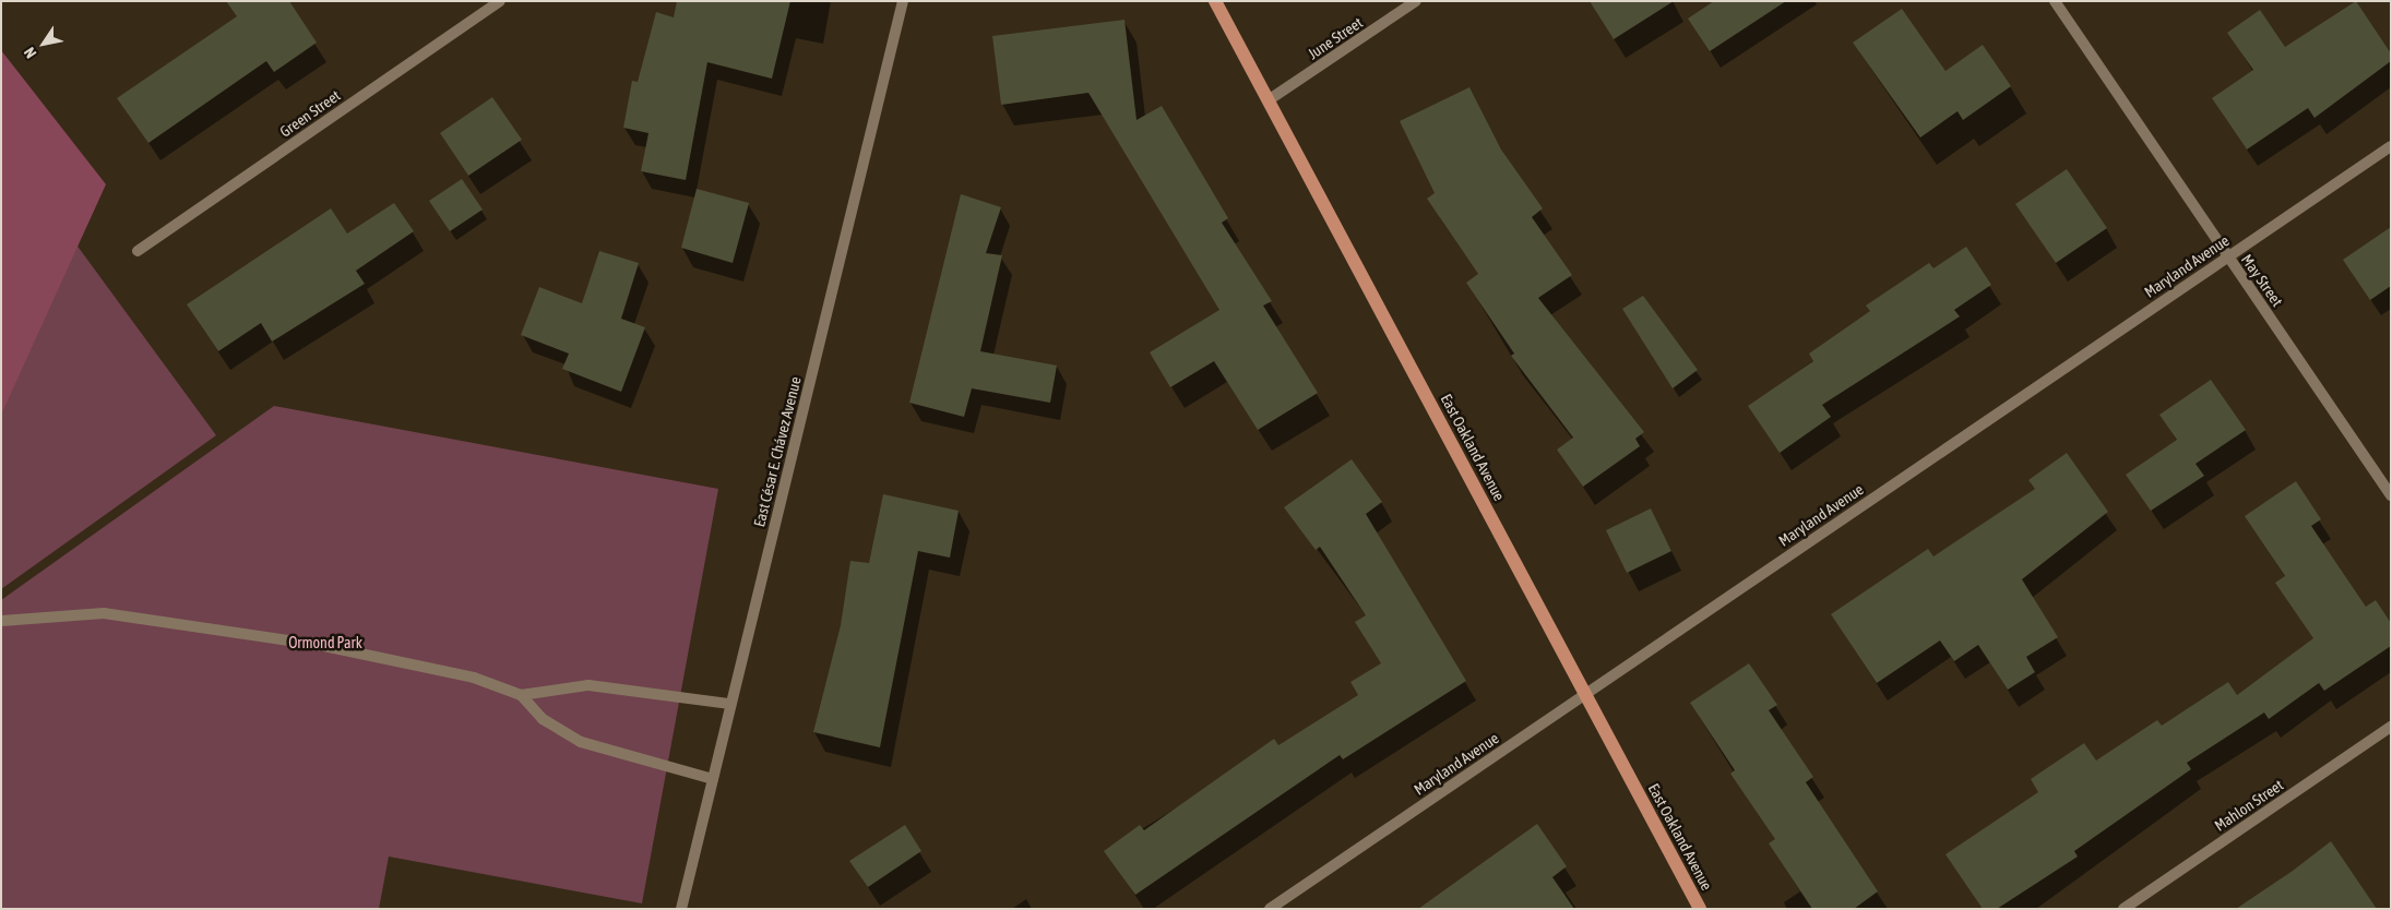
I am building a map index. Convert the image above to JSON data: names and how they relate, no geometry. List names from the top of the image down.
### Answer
{
  "streets": {
    "main road": ["East Oakland Avenue"],
    "street": [
      "June Street",
      "Green Street",
      "Maryland Avenue",
      "May Street",
      "East César E. Chávez Avenue",
      "Mahlon Street"
    ]
  },
  "crossings": [
    ["June Street", "East Oakland Avenue"],
    ["Maryland Avenue", "May Street"],
    ["Maryland Avenue", "East Oakland Avenue"]
  ],
  "parks": ["Ormond Park"],
  "north": "bottom left"
}
